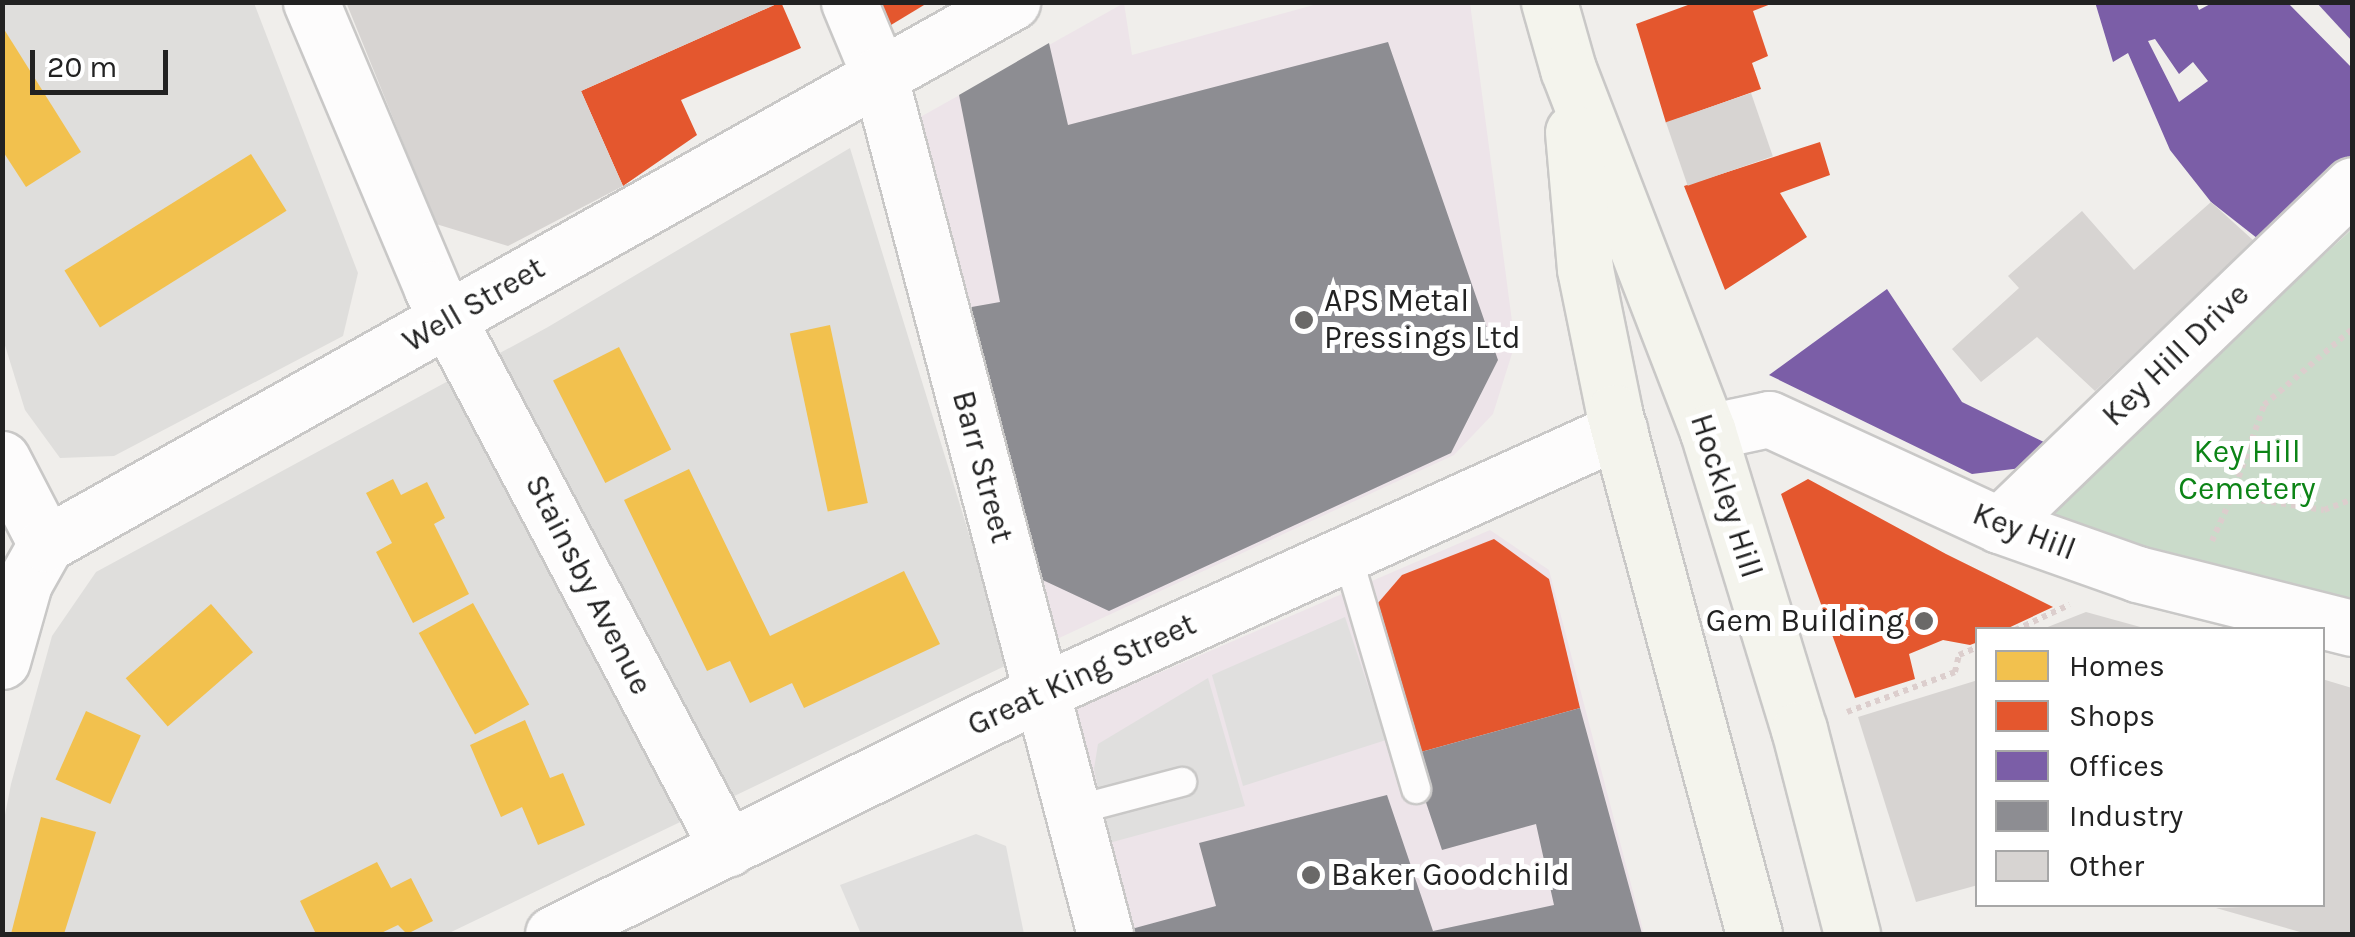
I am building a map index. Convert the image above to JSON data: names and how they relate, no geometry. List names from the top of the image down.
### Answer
{
  "streets": {
    "main road": ["Hockley Hill"],
    "street": [
      "Well Street",
      "Key Hill Drive",
      "Barr Street",
      "Key Hill",
      "Stainsby Avenue",
      "Great King Street"
    ]
  },
  "crossings": [
    ["Well Street", "Barr Street"],
    ["Well Street", "Stainsby Avenue"],
    ["Key Hill Drive", "Key Hill"],
    ["Barr Street", "Great King Street"],
    ["Hockley Hill", "Key Hill"],
    ["Hockley Hill", "Great King Street"],
    ["Stainsby Avenue", "Great King Street"]
  ],
  "parks": ["Key Hill Cemetery"],
  "places": ["APS Metal Pressings Ltd", "Gem Building", "Baker Goodchild"],
  "legend": [
    "Homes",
    "Shops",
    "Offices",
    "Industry",
    "Other"
  ],
  "scale_bar": "20 m"
}
